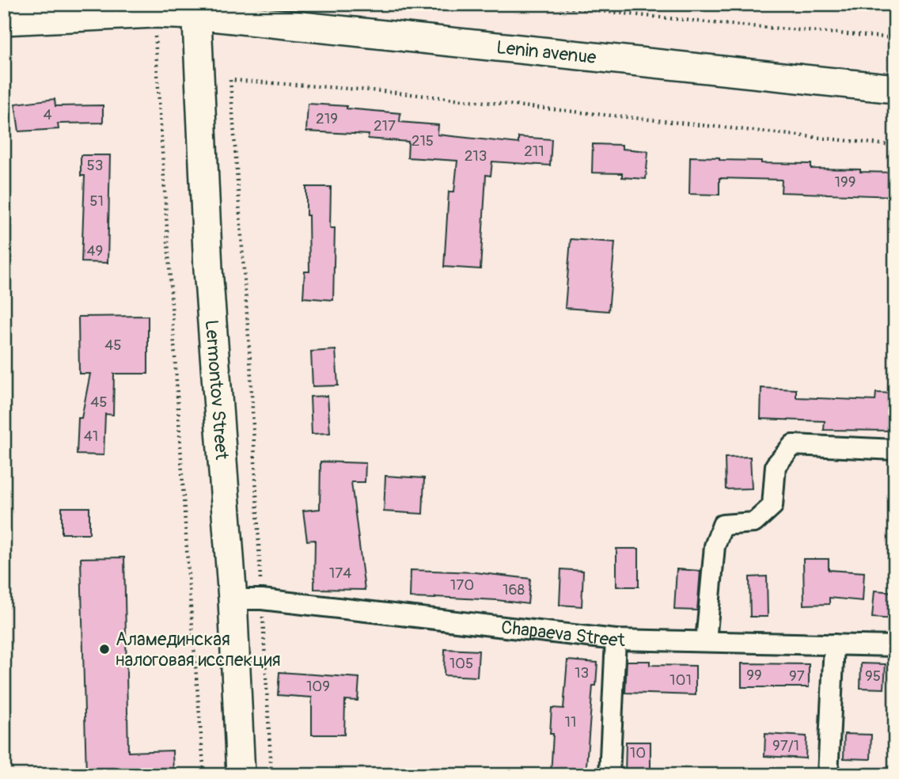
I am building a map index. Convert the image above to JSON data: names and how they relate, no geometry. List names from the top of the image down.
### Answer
{
  "streets": {
    "main road": ["Lenin avenue", "Lermontov Street"],
    "street": ["Chapaeva Street"]
  },
  "crossings": [
    ["Lenin avenue", "Lermontov Street"],
    ["Lermontov Street", "Chapaeva Street"]
  ],
  "places": ["Аламединская налоговая исспекция"],
  "house_numbers": [
    "4",
    "219",
    "217",
    "215",
    "211",
    "213",
    "53",
    "199",
    "51",
    "49",
    "45",
    "45",
    "41",
    "174",
    "170",
    "168",
    "105",
    "13",
    "99",
    "97",
    "95",
    "101",
    "109",
    "11",
    "97/1",
    "10"
  ]
}
